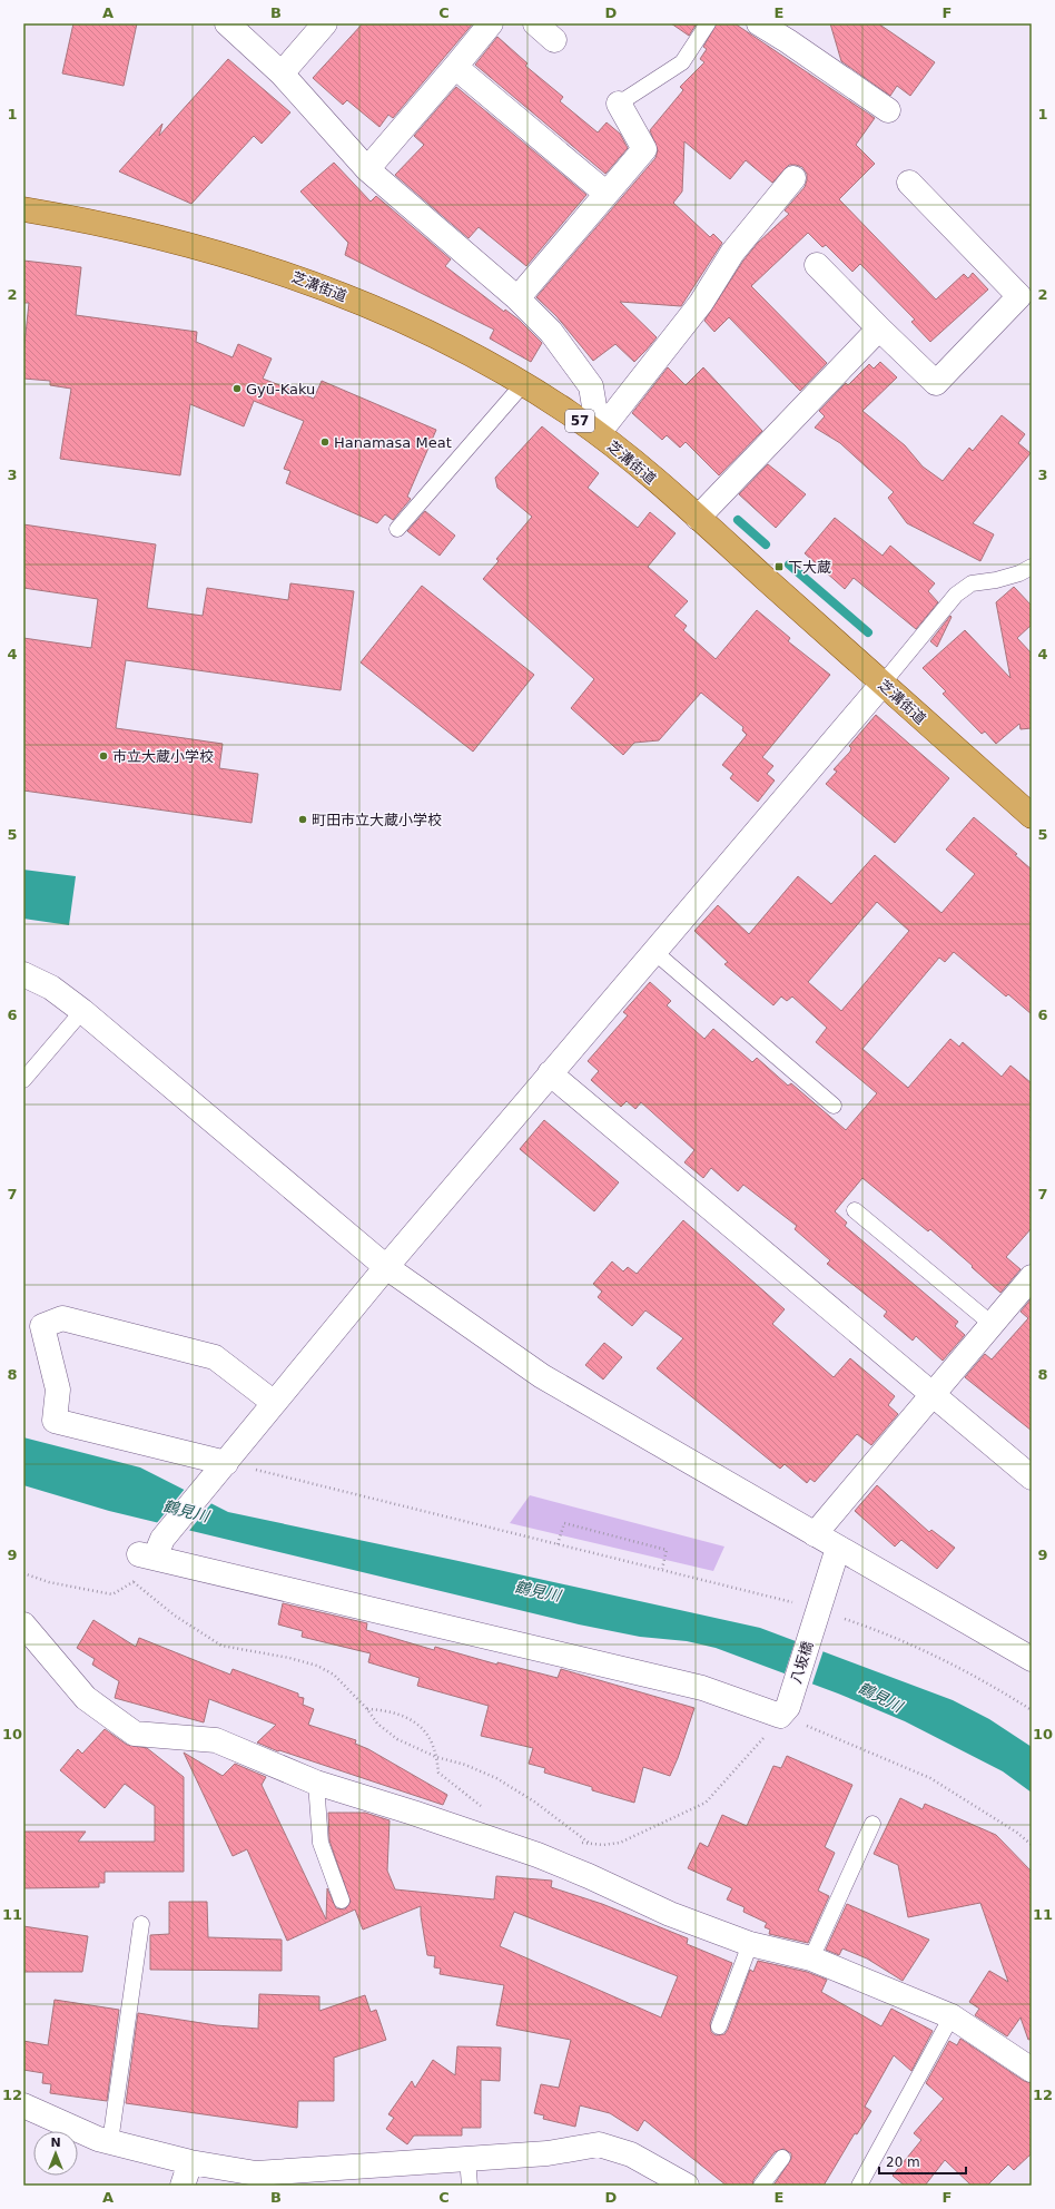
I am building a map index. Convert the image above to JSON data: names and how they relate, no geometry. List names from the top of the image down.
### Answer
{
  "streets": {
    "main road": ["芝溝街道", "57"],
    "street": ["八坂橋"]
  },
  "water": ["鶴見川"],
  "places": {
    "other": [
      "Gyū-Kaku",
      "Hanamasa Meat",
      "市立大蔵小学校",
      "町田市立大蔵小学校"
    ],
    "transit": ["下大蔵"]
  },
  "scale_bar": "20 m",
  "north": "top",
  "grid": {
    "columns": [
      "A",
      "B",
      "C",
      "D",
      "E",
      "F"
    ],
    "rows": [
      "1",
      "2",
      "3",
      "4",
      "5",
      "6",
      "7",
      "8",
      "9",
      "10",
      "11",
      "12"
    ]
  }
}
